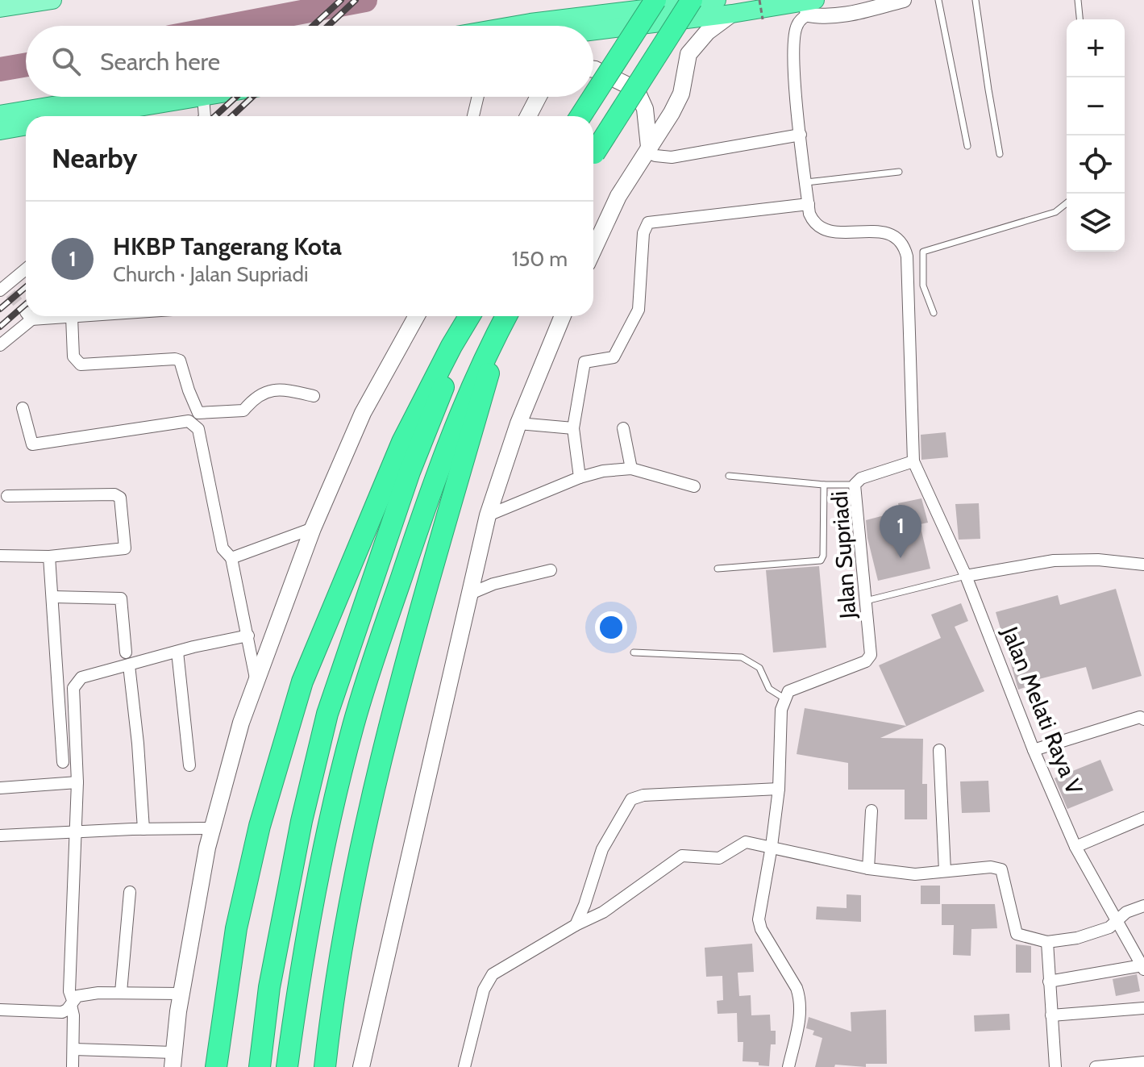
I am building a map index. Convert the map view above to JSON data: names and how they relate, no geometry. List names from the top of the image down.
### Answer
{
  "streets": {
    "street": ["Jalan Supriadi", "Jalan Melati Raya V"]
  },
  "crossings": [
    ["Jalan Supriadi", "Jalan Melati Raya V"]
  ],
  "page": {
    "map_buttons": ["+", "−"],
    "search": "Search here",
    "heading": "Nearby",
    "list": [
      {
        "mark": "1",
        "name": "HKBP Tangerang Kota",
        "note": "Church · Jalan Supriadi",
        "value": "150 m"
      }
    ],
    "pins": "1"
  }
}
